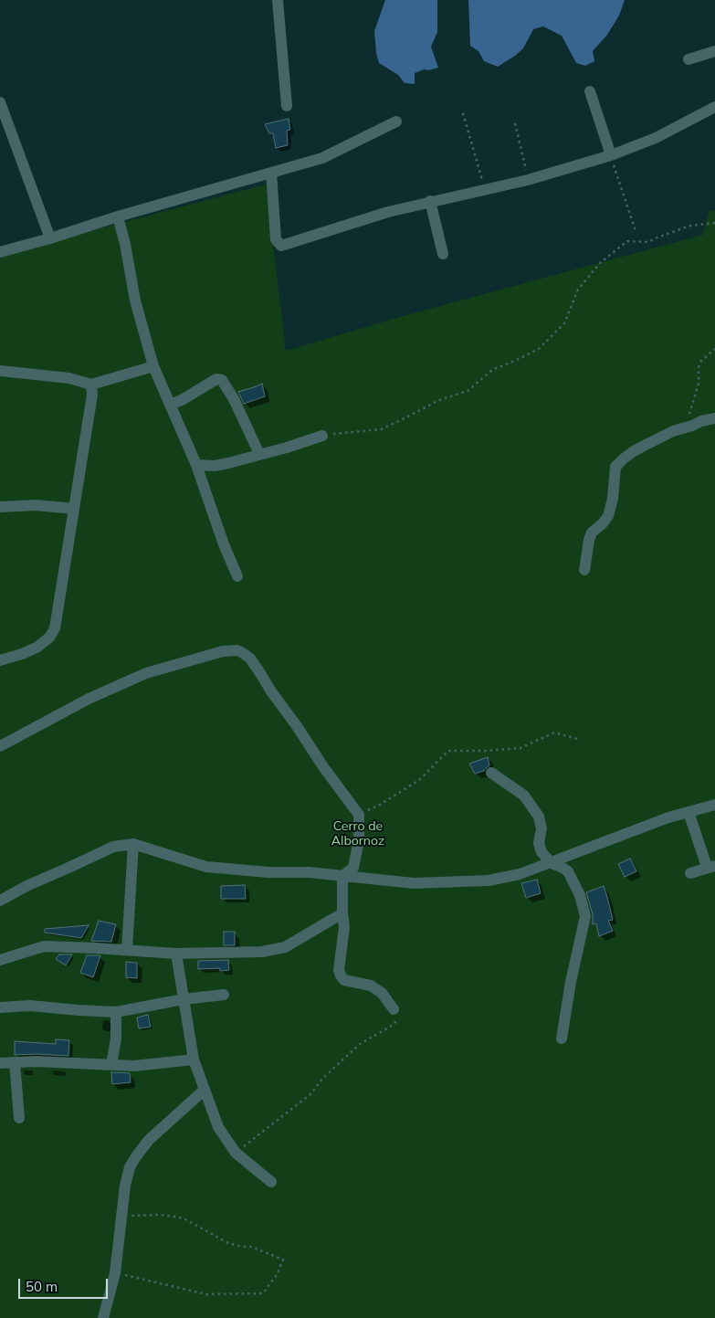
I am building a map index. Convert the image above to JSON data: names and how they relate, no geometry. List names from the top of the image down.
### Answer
{
  "parks": ["Cerro de Albornoz"],
  "scale_bar": "50 m"
}
